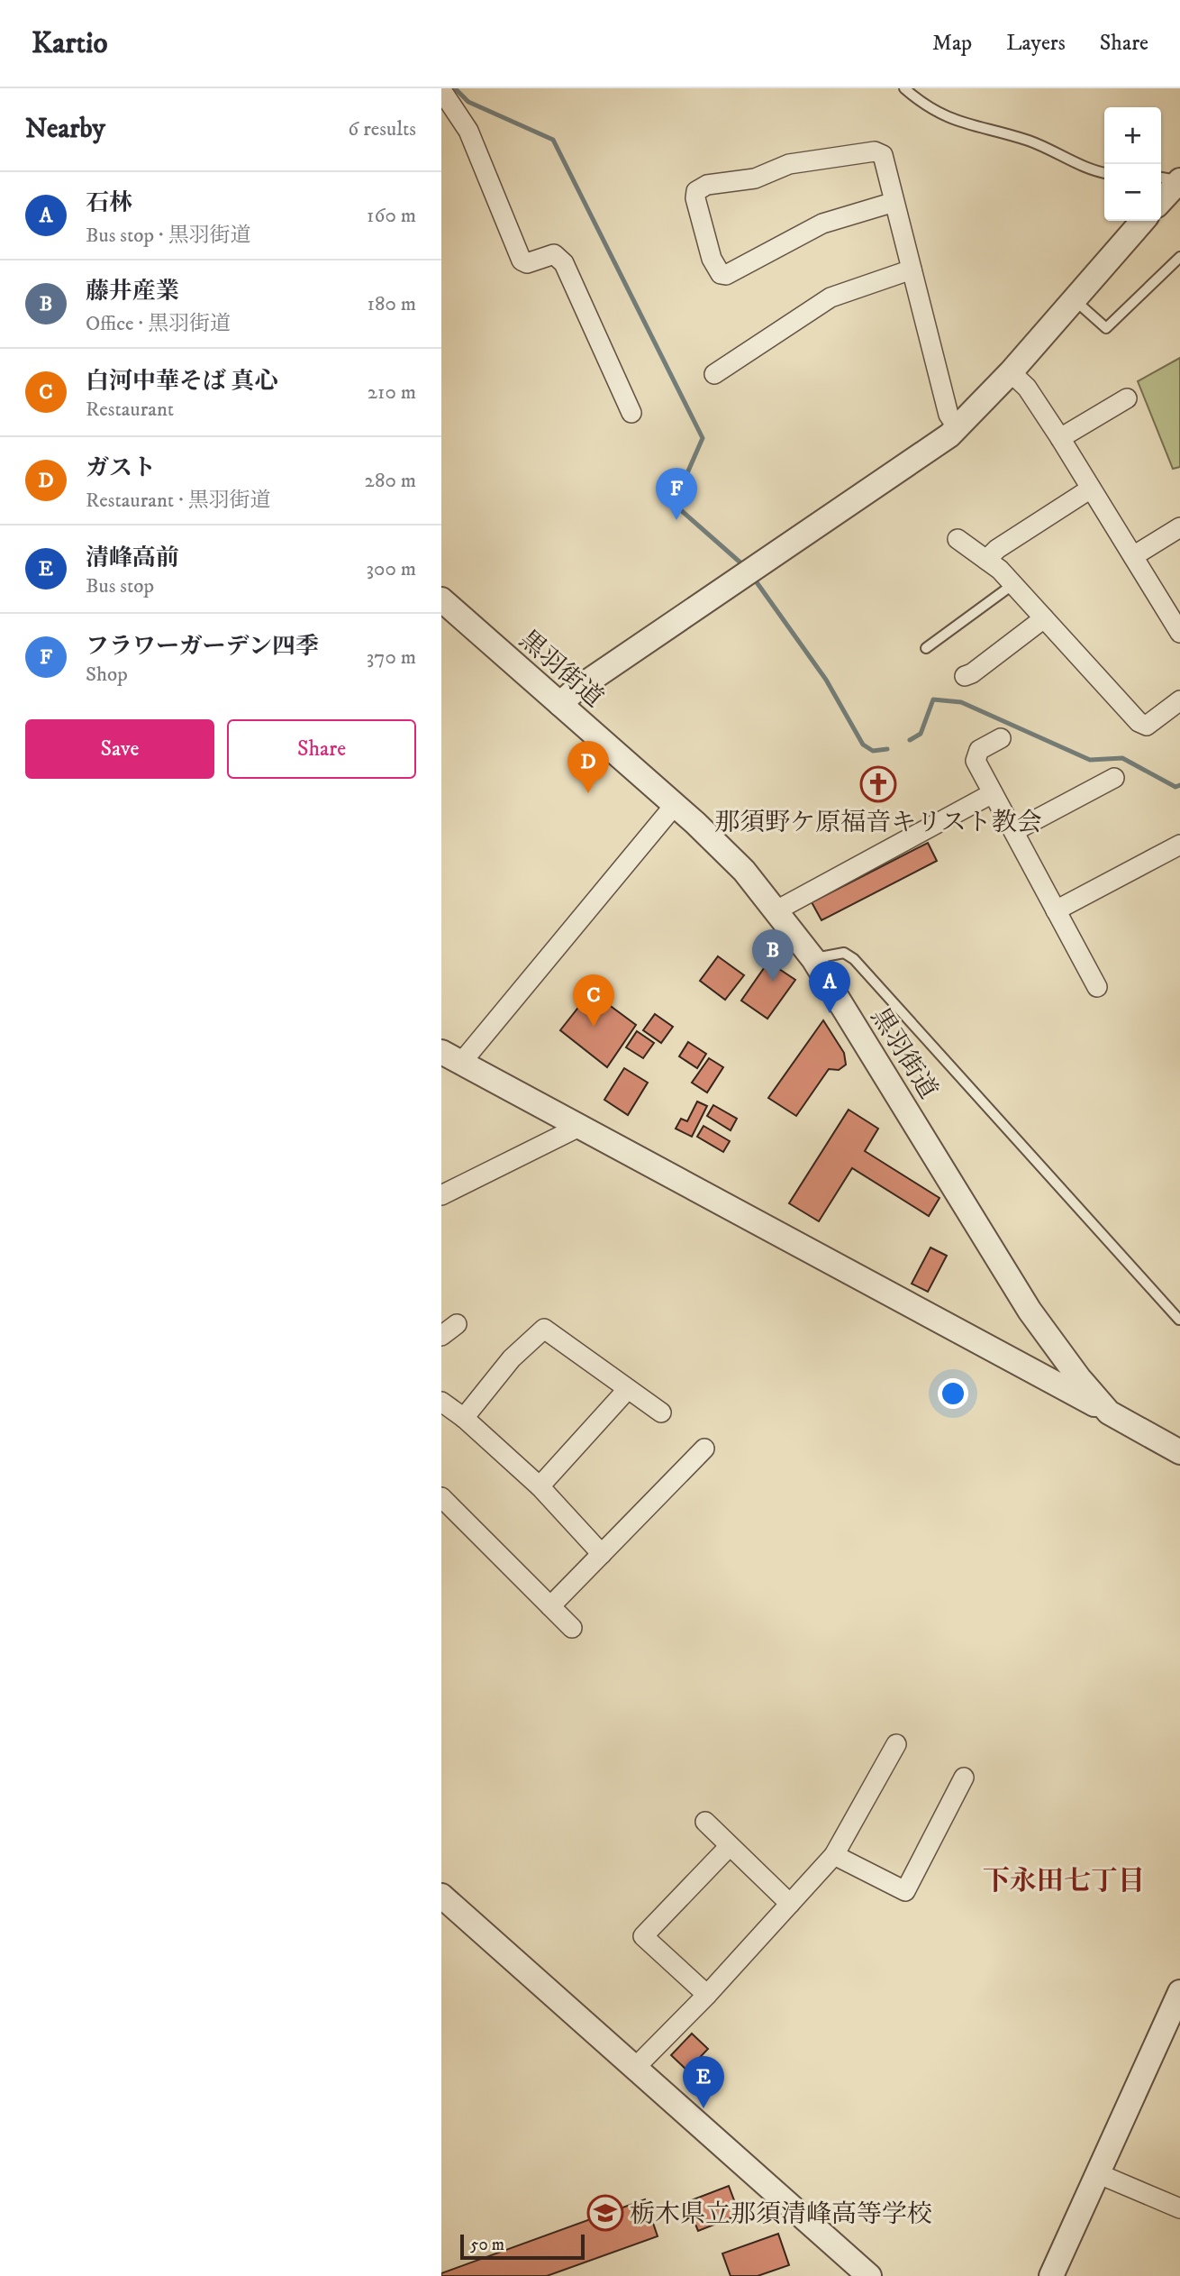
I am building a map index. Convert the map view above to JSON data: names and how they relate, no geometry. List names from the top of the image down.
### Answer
{
  "streets": {
    "street": ["黒羽街道"]
  },
  "districts": ["下永田七丁目"],
  "places": {
    "church": ["那須野ケ原福音キリスト教会"],
    "school or university": ["栃木県立那須清峰高等学校"]
  },
  "scale_bar": "50 m",
  "page": {
    "header": "Kartio",
    "nav": ["Map", "Layers", "Share"],
    "heading": ["Nearby", "6 results"],
    "map_buttons": ["+", "−"],
    "list": [
      {
        "mark": "A",
        "name": "石林",
        "note": "Bus stop · 黒羽街道",
        "value": "160 m"
      },
      {
        "mark": "B",
        "name": "藤井産業",
        "note": "Office · 黒羽街道",
        "value": "180 m"
      },
      {
        "mark": "C",
        "name": "白河中華そば 真心",
        "note": "Restaurant",
        "value": "210 m"
      },
      {
        "mark": "D",
        "name": "ガスト",
        "note": "Restaurant · 黒羽街道",
        "value": "280 m"
      },
      {
        "mark": "E",
        "name": "清峰高前",
        "note": "Bus stop",
        "value": "300 m"
      },
      {
        "mark": "F",
        "name": "フラワーガーデン四季",
        "note": "Shop",
        "value": "370 m"
      }
    ],
    "pins": [
      "F",
      "D",
      "B",
      "A",
      "C",
      "E"
    ],
    "buttons": ["Save", "Share"],
    "scale": "50 m"
  }
}
